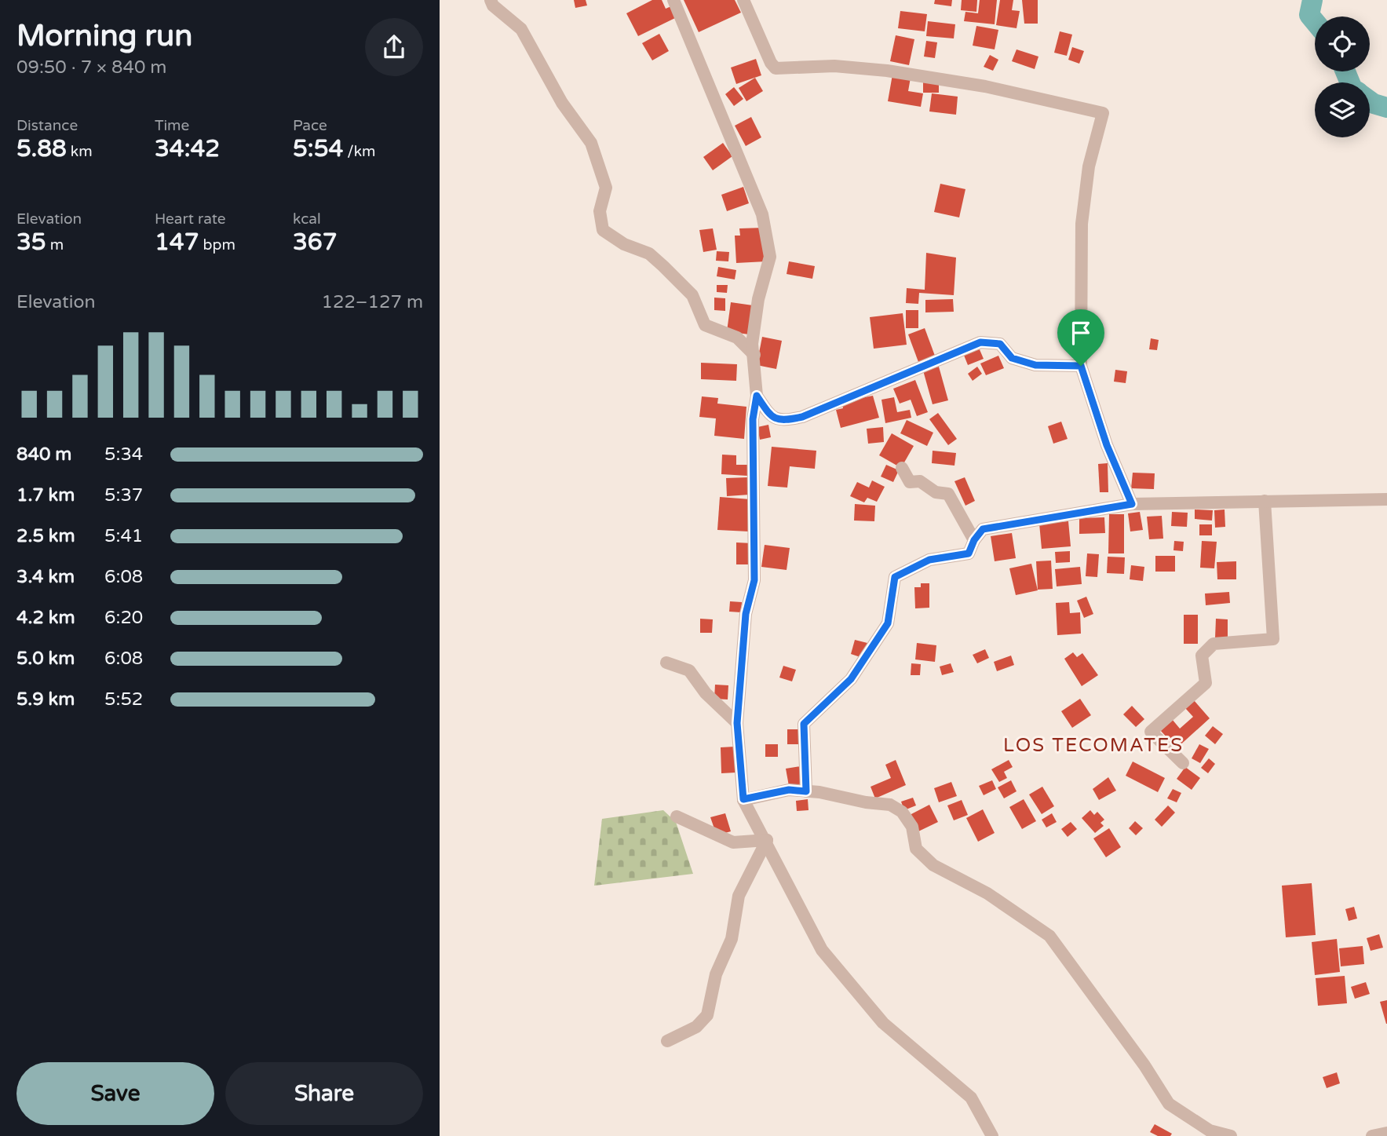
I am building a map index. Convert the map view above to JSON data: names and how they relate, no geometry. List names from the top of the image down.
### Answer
{
  "districts": ["LOS TECOMATES"],
  "page": {
    "heading": ["Morning run", "09:50 · 7 × 840 m"],
    "stats": [
      ["Distance", "5.88 km"],
      ["Time", "34:42"],
      ["Pace", "5:54 /km"],
      ["Elevation", "35 m"],
      ["Heart rate", "147 bpm"],
      ["kcal", "367"]
    ],
    "chart": ["Elevation", "122–127 m"],
    "list": [
      {
        "name": "840 m",
        "note": "5:34"
      },
      {
        "name": "1.7 km",
        "note": "5:37"
      },
      {
        "name": "2.5 km",
        "note": "5:41"
      },
      {
        "name": "3.4 km",
        "note": "6:08"
      },
      {
        "name": "4.2 km",
        "note": "6:20"
      },
      {
        "name": "5.0 km",
        "note": "6:08"
      },
      {
        "name": "5.9 km",
        "note": "5:52"
      }
    ],
    "buttons": ["Save", "Share"]
  }
}
